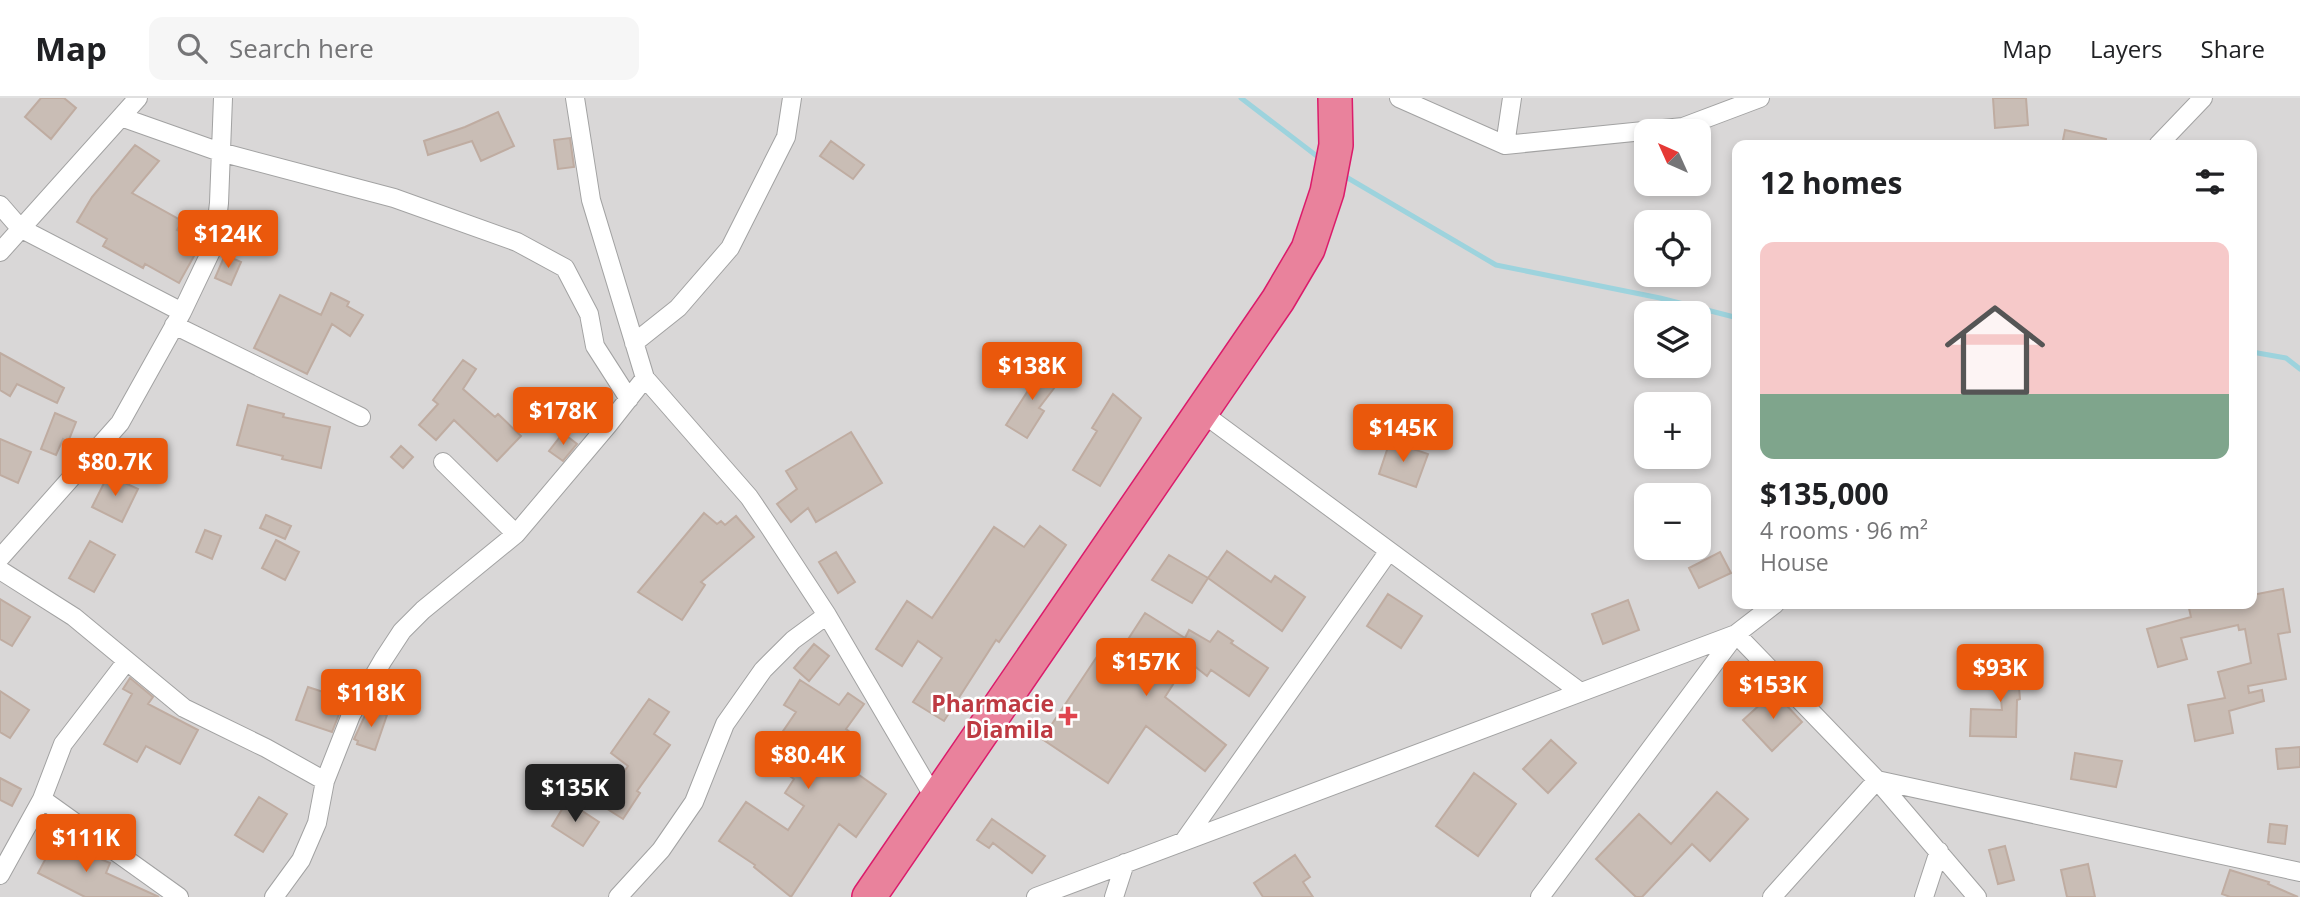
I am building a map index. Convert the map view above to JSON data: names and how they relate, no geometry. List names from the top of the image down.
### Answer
{
  "places": {
    "health": ["Pharmacie Diamila"]
  },
  "north": "top left",
  "page": {
    "header": "Map",
    "search": "Search here",
    "nav": ["Map", "Layers", "Share"],
    "map_buttons": ["+", "−"],
    "heading": "12 homes",
    "price": [
      "$124K",
      "$138K",
      "$178K",
      "$145K",
      "$80.7K",
      "$157K",
      "$93K",
      "$153K",
      "$118K",
      "$80.4K",
      "$135K",
      "$111K"
    ],
    "list": [
      {
        "name": "$135,000",
        "note": "4 rooms · 96 m² · House"
      }
    ]
  }
}
